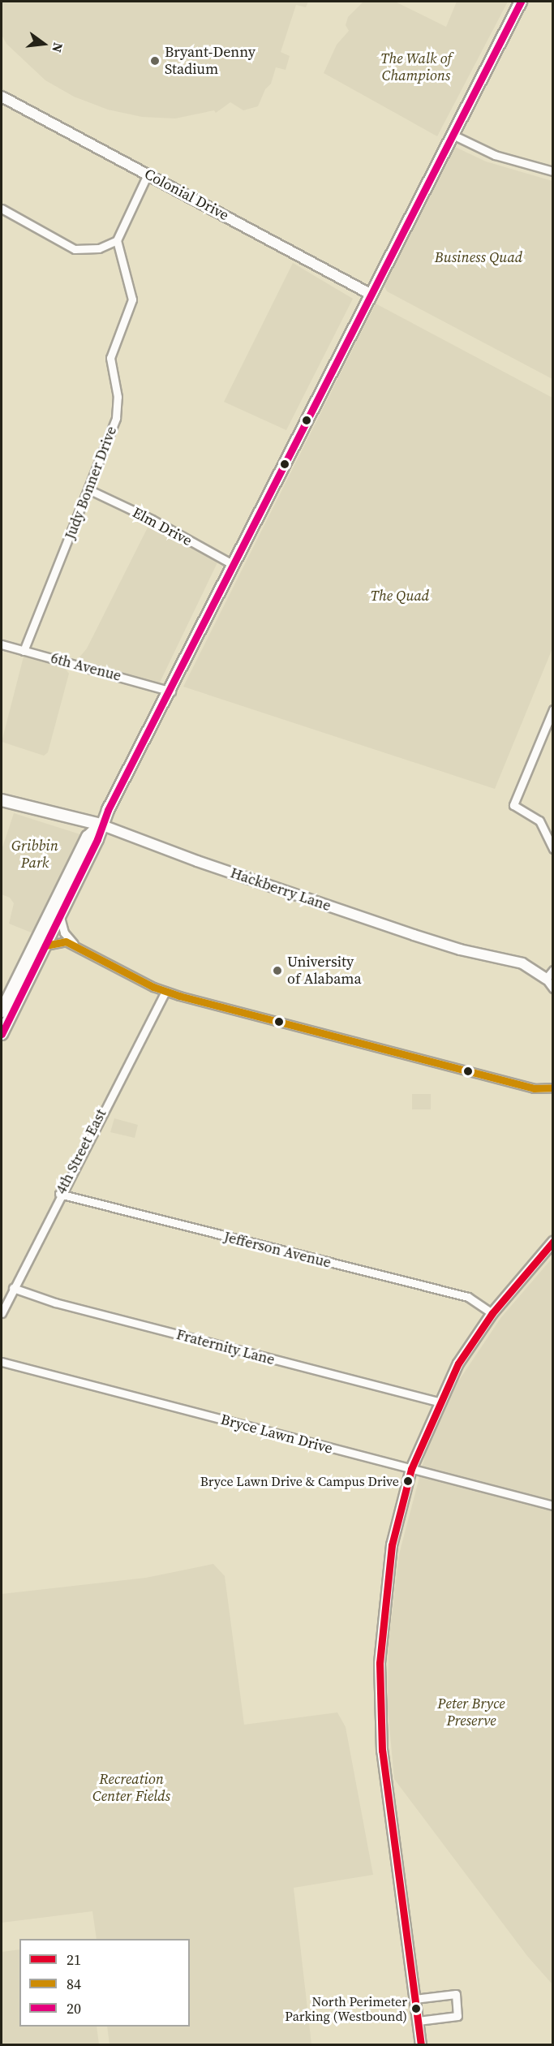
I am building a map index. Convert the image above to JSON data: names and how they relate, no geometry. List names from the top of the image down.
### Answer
{
  "streets": {
    "main road": ["Hackberry Lane"],
    "street": [
      "Colonial Drive",
      "Judy Bonner Drive",
      "Elm Drive",
      "6th Avenue",
      "4th Street East",
      "Jefferson Avenue",
      "Fraternity Lane",
      "Bryce Lawn Drive"
    ]
  },
  "crossings": [
    ["Judy Bonner Drive", "Elm Drive"],
    ["Judy Bonner Drive", "6th Avenue"],
    ["4th Street East", "Jefferson Avenue"],
    ["4th Street East", "Fraternity Lane"]
  ],
  "parks": [
    "The Walk of Champions",
    "Business Quad",
    "The Quad",
    "Gribbin Park",
    "Peter Bryce Preserve",
    "Recreation Center Fields"
  ],
  "places": [
    "Bryant-Denny Stadium",
    "University of Alabama",
    "Bryce Lawn Drive & Campus Drive",
    "North Perimeter Parking (Westbound)"
  ],
  "lines": ["transit line 20", "transit line 84", "transit line 21"],
  "legend": ["21", "84", "20"],
  "north": "right"
}
